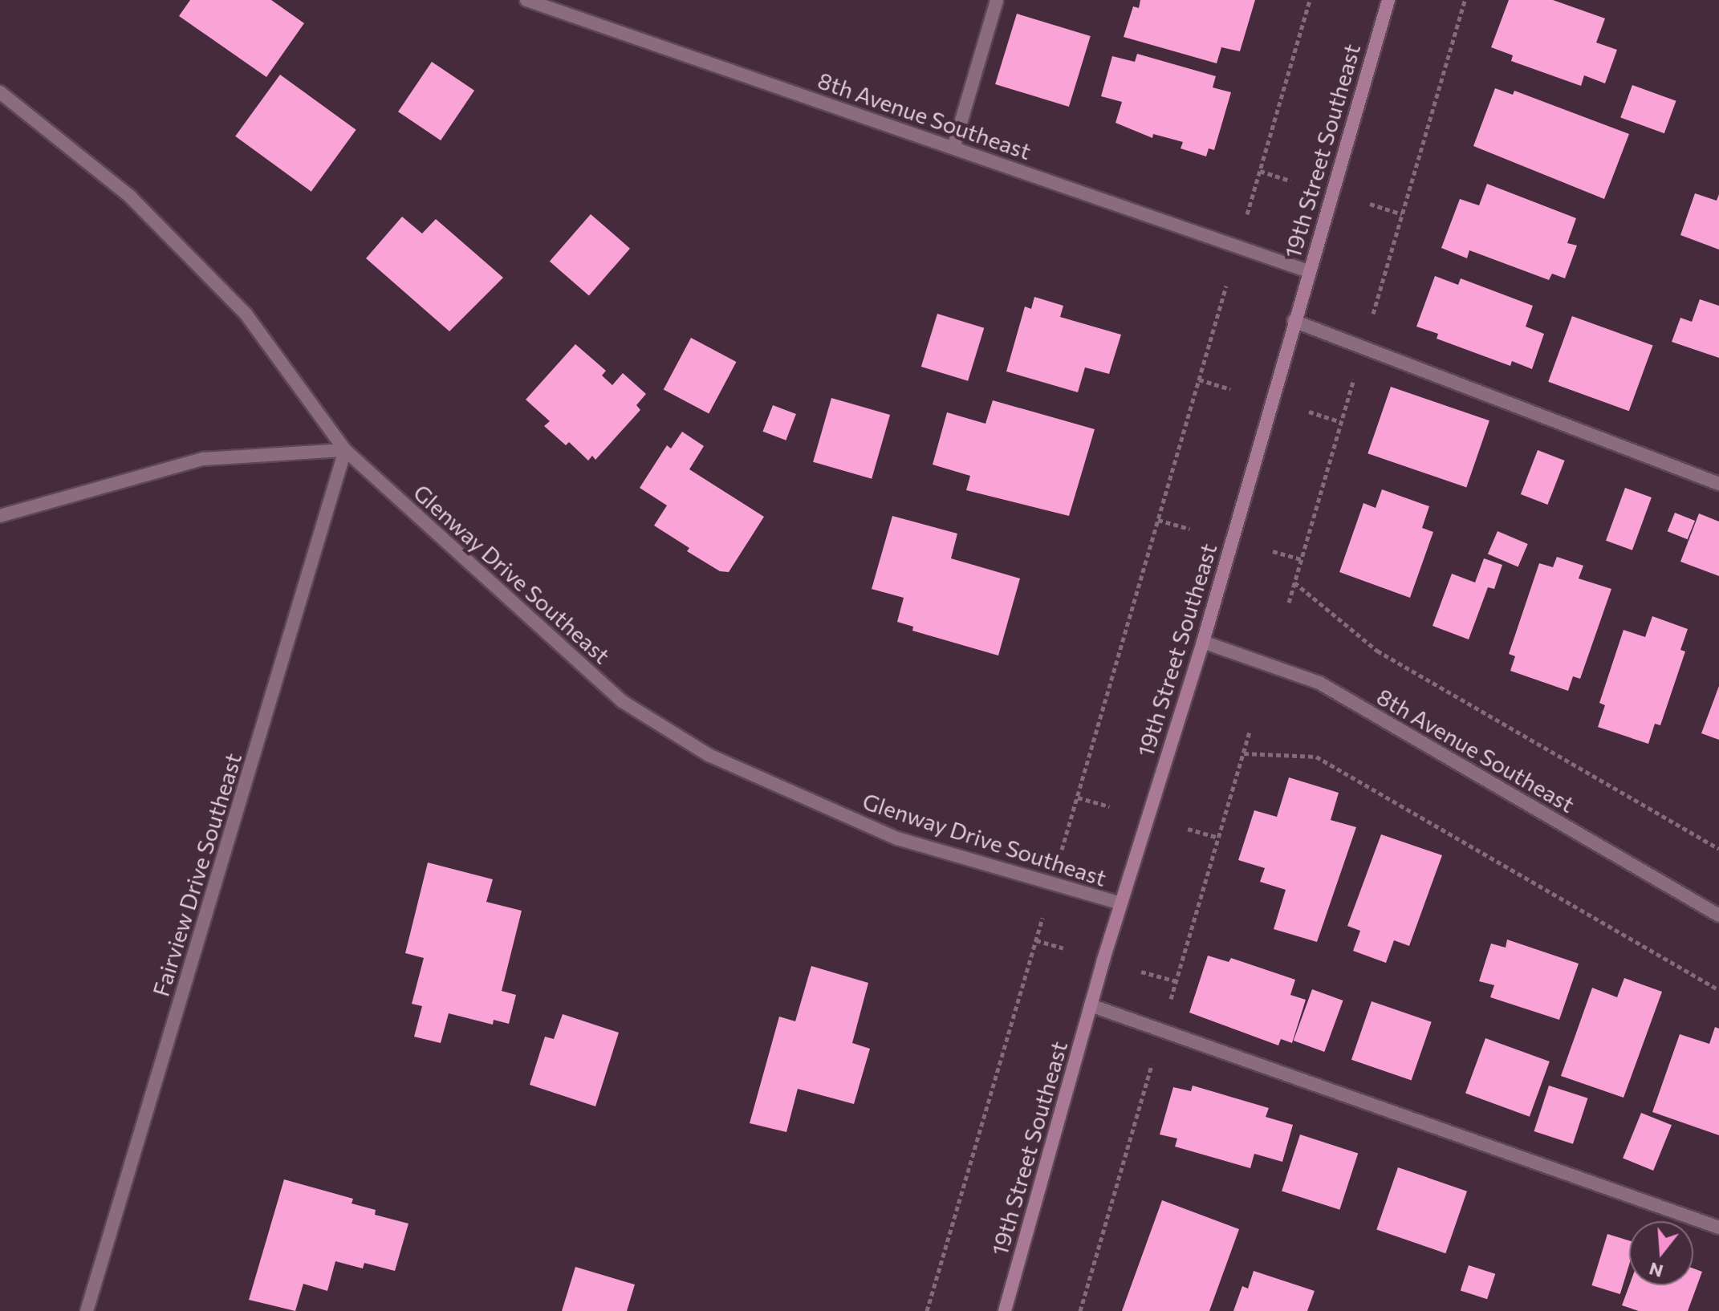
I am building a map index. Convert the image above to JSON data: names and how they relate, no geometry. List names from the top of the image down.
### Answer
{
  "streets": {
    "main road": ["19th Street Southeast"],
    "street": ["8th Avenue Southeast", "Glenway Drive Southeast", "Fairview Drive Southeast"]
  },
  "crossings": [
    ["8th Avenue Southeast", "19th Street Southeast"],
    ["19th Street Southeast", "Glenway Drive Southeast"],
    ["Glenway Drive Southeast", "Fairview Drive Southeast"]
  ],
  "north": "bottom"
}
